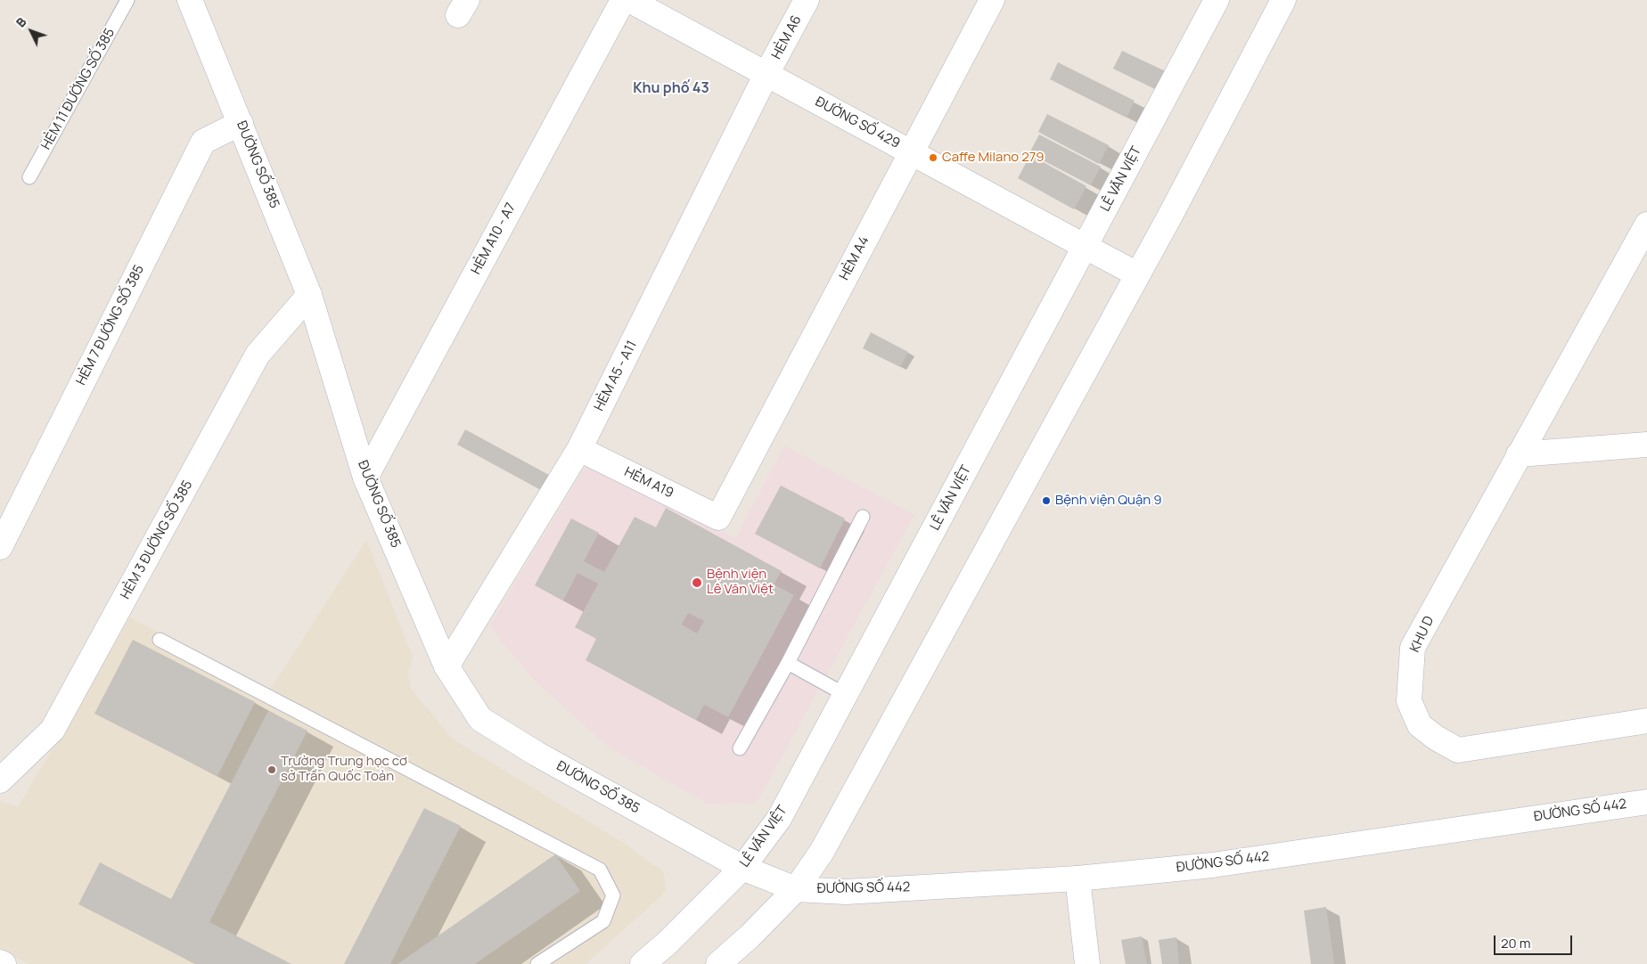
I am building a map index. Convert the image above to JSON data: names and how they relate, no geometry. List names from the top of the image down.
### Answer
{
  "streets": {
    "street": [
      "HẺM A6",
      "ĐƯỜNG SỐ 429",
      "ĐƯỜNG SỐ 385",
      "LÊ VĂN VIỆT",
      "HẺM A10 - A7",
      "HẺM A4",
      "HẺM 7 ĐƯỜNG SỐ 385",
      "HẺM A5 - A11",
      "HẺM A19",
      "HẺM 3 ĐƯỜNG SỐ 385",
      "KHU D",
      "ĐƯỜNG SỐ 442"
    ],
    "lane": ["HẺM 11 ĐƯỜNG SỐ 385"]
  },
  "crossings": [
    ["HẺM A6", "ĐƯỜNG SỐ 429"],
    ["HẺM A6", "HẺM A5 - A11"],
    ["ĐƯỜNG SỐ 429", "LÊ VĂN VIỆT"],
    ["ĐƯỜNG SỐ 429", "HẺM A4"],
    ["ĐƯỜNG SỐ 429", "HẺM A5 - A11"],
    ["ĐƯỜNG SỐ 385", "LÊ VĂN VIỆT"],
    ["ĐƯỜNG SỐ 385", "HẺM A10 - A7"],
    ["ĐƯỜNG SỐ 385", "HẺM 7 ĐƯỜNG SỐ 385"],
    ["ĐƯỜNG SỐ 385", "HẺM A5 - A11"],
    ["ĐƯỜNG SỐ 385", "HẺM 3 ĐƯỜNG SỐ 385"],
    ["ĐƯỜNG SỐ 385", "ĐƯỜNG SỐ 442"],
    ["HẺM A4", "HẺM A19"],
    ["HẺM A5 - A11", "HẺM A19"]
  ],
  "districts": ["Khu phố 43"],
  "places": [
    "Caffe Milano 279",
    "Bệnh viện Quận 9",
    "Bệnh viện Lê Văn Việt",
    "Trường Trung học cơ sở Trần Quốc Toản"
  ],
  "scale_bar": "20 m",
  "north": "top left"
}
